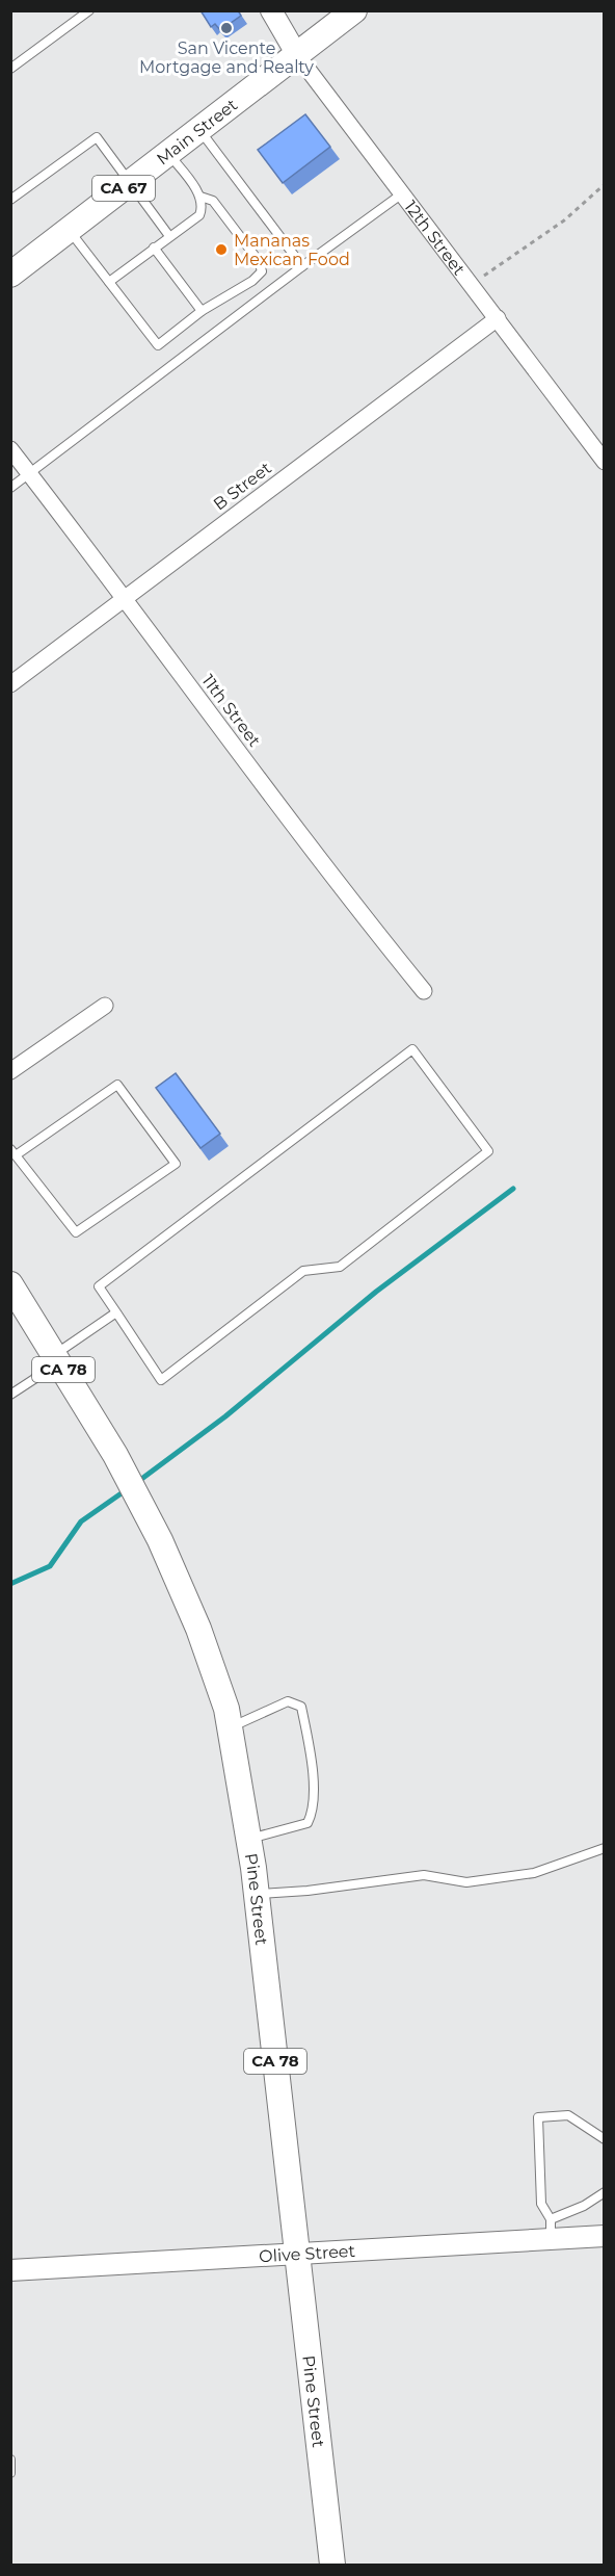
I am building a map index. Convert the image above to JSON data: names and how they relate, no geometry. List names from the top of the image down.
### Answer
{
  "streets": {
    "main road": [
      "Main Street",
      "CA 67",
      "CA 78",
      "Pine Street"
    ],
    "street": [
      "12th Street",
      "B Street",
      "11th Street",
      "Olive Street"
    ]
  },
  "crossings": [
    ["Main Street", "12th Street"],
    ["12th Street", "B Street"],
    ["B Street", "11th Street"],
    ["Pine Street", "Olive Street"]
  ],
  "places": ["San Vicente Mortgage and Realty", "Mananas Mexican Food"]
}
